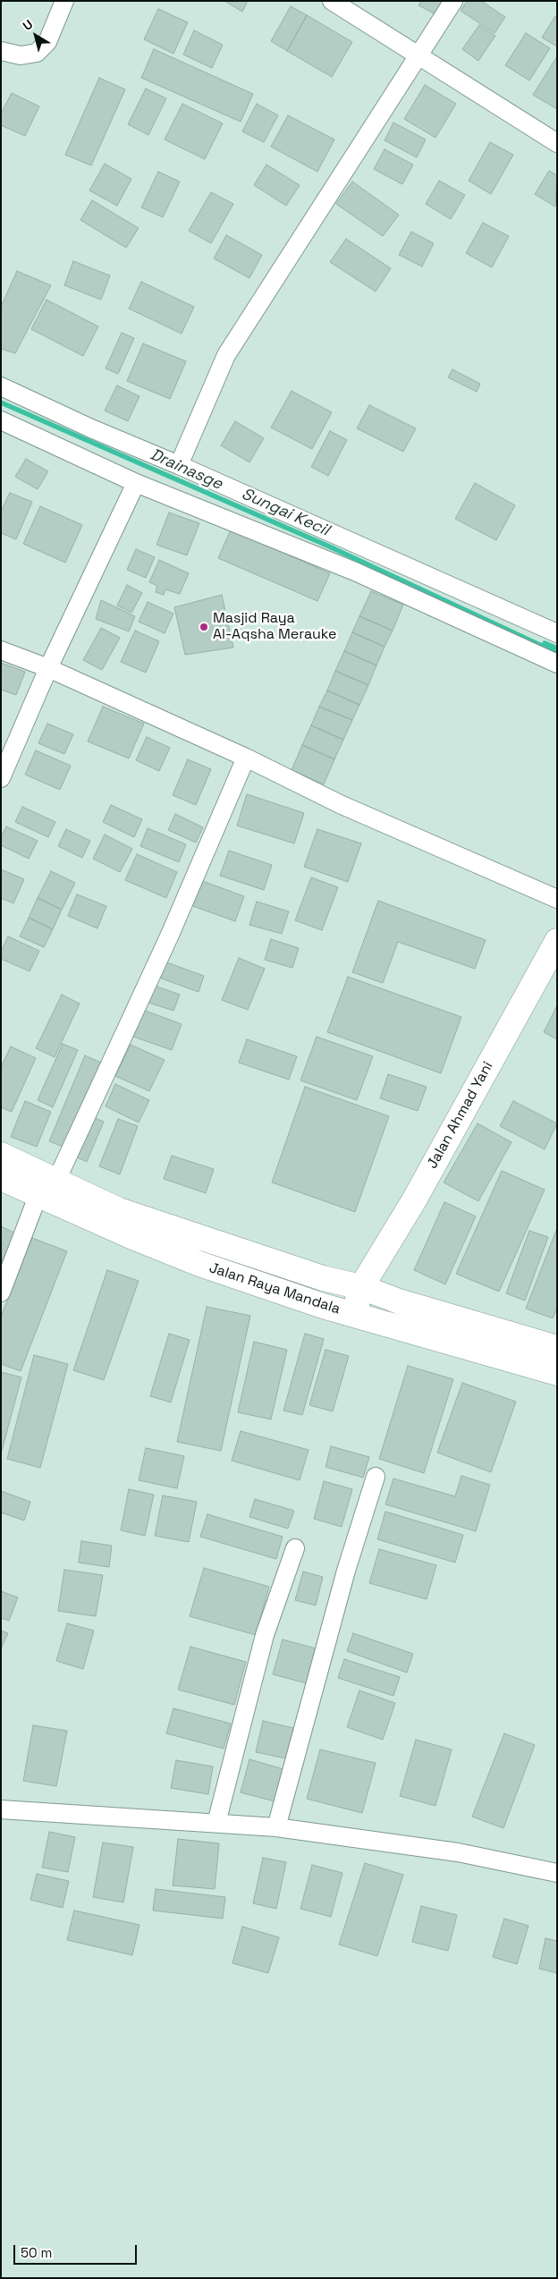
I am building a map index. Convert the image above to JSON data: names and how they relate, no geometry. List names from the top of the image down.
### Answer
{
  "streets": {
    "highway": ["Jalan Ahmad Yani", "Jalan Raya Mandala"]
  },
  "crossings": [
    ["Jalan Ahmad Yani", "Jalan Raya Mandala"]
  ],
  "water": ["Drainasge", "Sungai Kecil"],
  "places": ["Masjid Raya Al-Aqsha Merauke"],
  "scale_bar": "50 m",
  "north": "top left"
}
